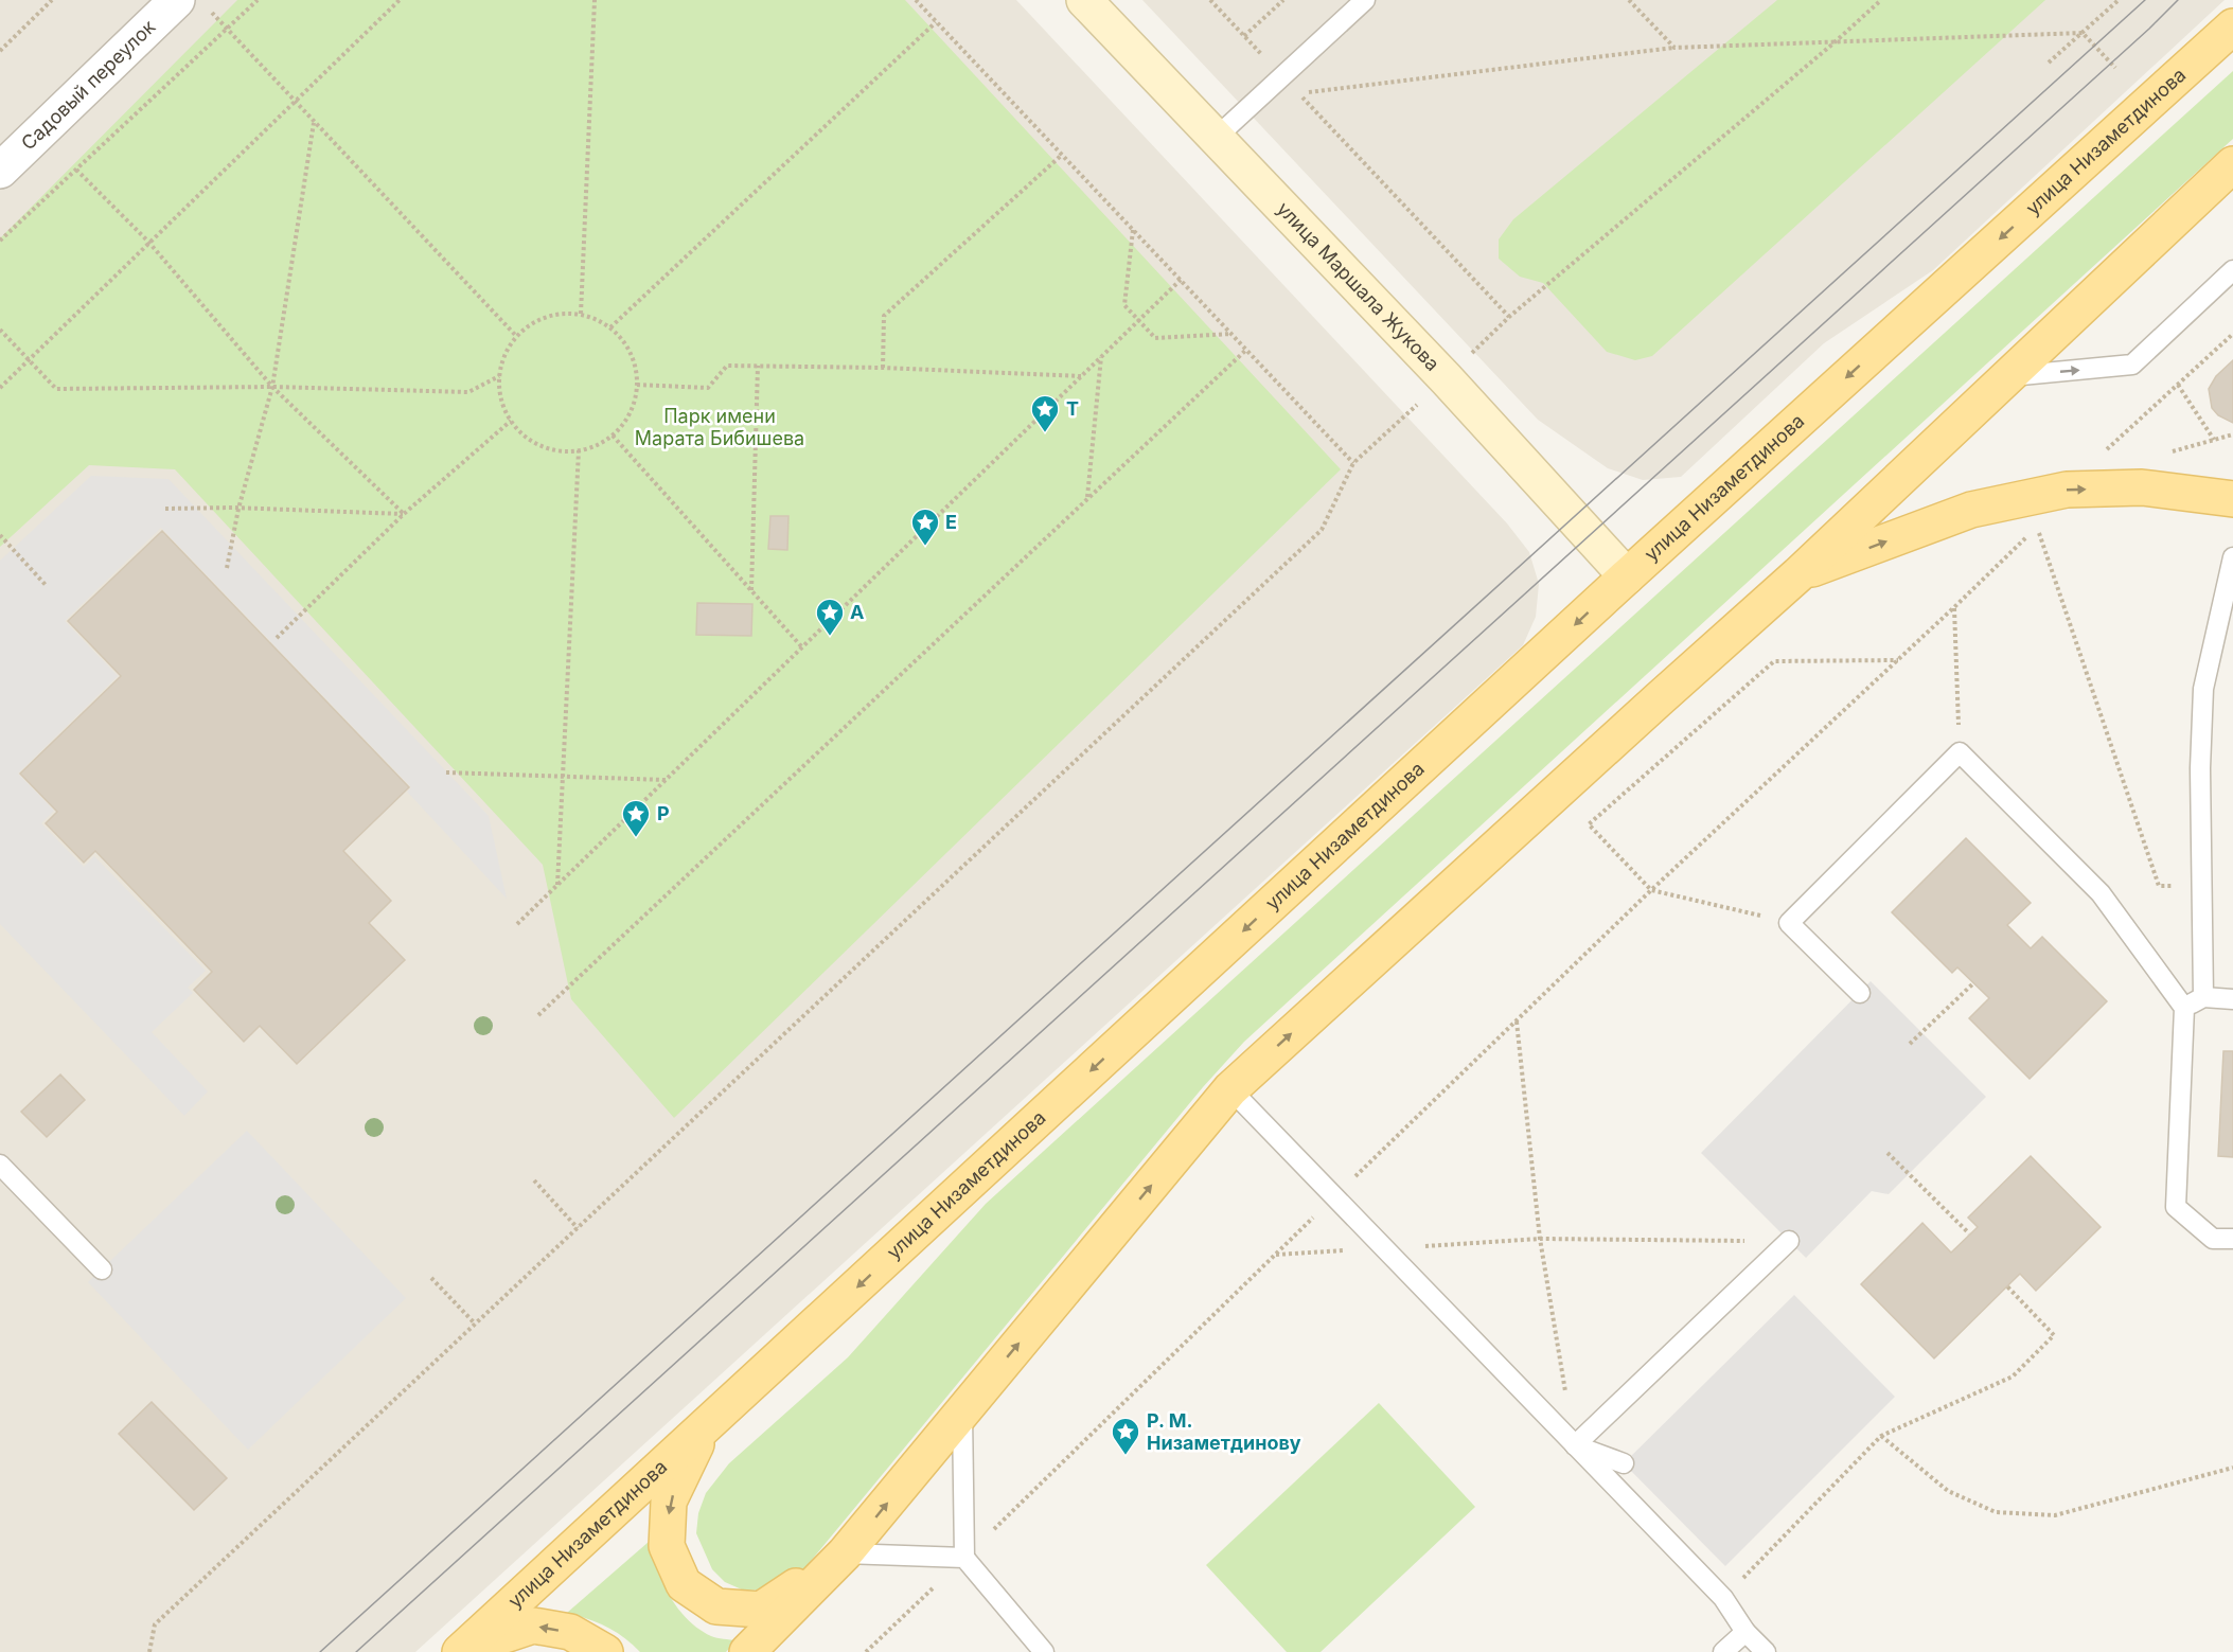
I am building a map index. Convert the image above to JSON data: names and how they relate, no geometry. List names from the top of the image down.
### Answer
{
  "streets": {
    "main road": ["улица Низаметдинова"],
    "street": ["Садовый переулок", "улица Маршала Жукова"]
  },
  "crossings": [
    ["улица Низаметдинова", "улица Маршала Жукова"]
  ],
  "parks": ["Парк имени Марата Бибишева"],
  "places": {
    "place": [
      "Т",
      "Е",
      "А",
      "Р",
      "Р. М. Низаметдинову"
    ]
  }
}
